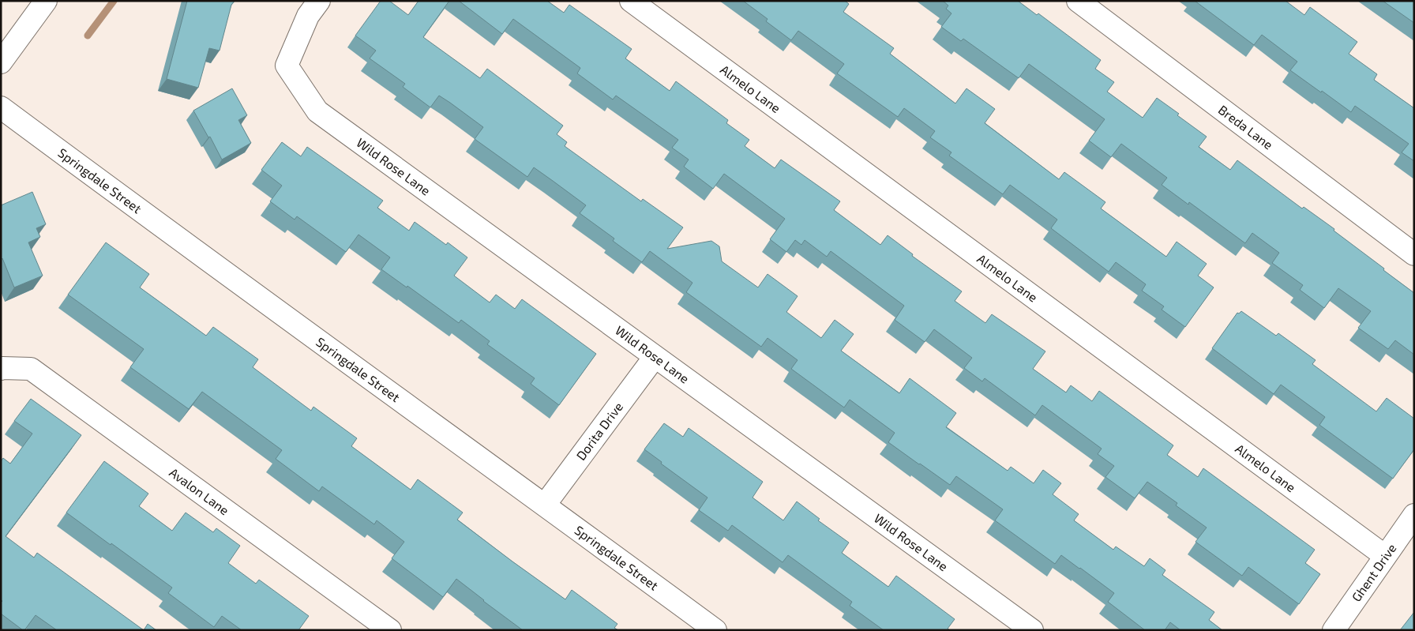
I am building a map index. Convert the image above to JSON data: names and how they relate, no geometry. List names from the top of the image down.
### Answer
{
  "streets": {
    "street": [
      "Almelo Lane",
      "Breda Lane",
      "Wild Rose Lane",
      "Springdale Street",
      "Dorita Drive",
      "Avalon Lane",
      "Ghent Drive"
    ]
  },
  "crossings": [
    ["Almelo Lane", "Ghent Drive"],
    ["Wild Rose Lane", "Dorita Drive"],
    ["Springdale Street", "Dorita Drive"]
  ]
}
